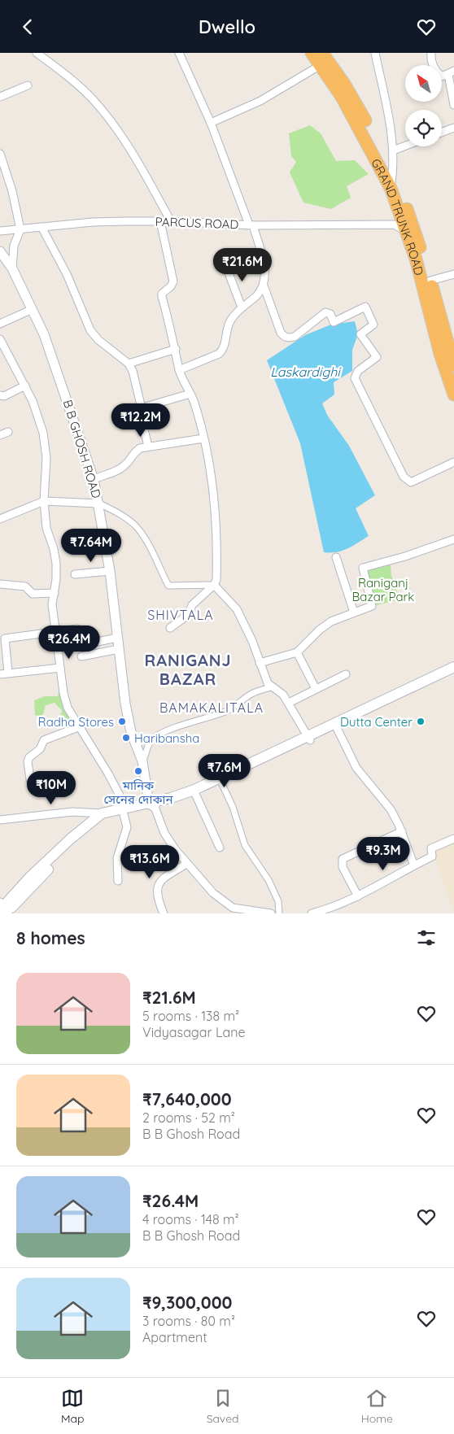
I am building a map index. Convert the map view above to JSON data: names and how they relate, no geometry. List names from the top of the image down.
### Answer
{
  "streets": {
    "highway": ["GRAND TRUNK ROAD"],
    "street": ["PARCUS ROAD", "B B GHOSH ROAD"]
  },
  "crossings": [
    ["GRAND TRUNK ROAD", "PARCUS ROAD"]
  ],
  "districts": ["SHIVTALA", "RANIGANJ BAZAR", "BAMAKALITALA"],
  "water": ["Laskardighi"],
  "parks": ["Raniganj Bazar Park"],
  "places": [
    "Radha Stores",
    "Dutta Center",
    "Haribansha",
    "মানিক সেনের দোকান"
  ],
  "north": "top left",
  "page": {
    "header": "Dwello",
    "price": [
      "₹21.6M",
      "₹12.2M",
      "₹7.64M",
      "₹26.4M",
      "₹7.6M",
      "₹10M",
      "₹9.3M",
      "₹13.6M"
    ],
    "heading": "8 homes",
    "list": [
      {
        "name": "₹21.6M",
        "note": "5 rooms · 138 m² · Vidyasagar Lane"
      },
      {
        "name": "₹7,640,000",
        "note": "2 rooms · 52 m² · B B Ghosh Road"
      },
      {
        "name": "₹26.4M",
        "note": "4 rooms · 148 m² · B B Ghosh Road"
      },
      {
        "name": "₹9,300,000",
        "note": "3 rooms · 80 m² · Apartment"
      }
    ],
    "tabs": ["Map", "Saved", "Home"]
  }
}
